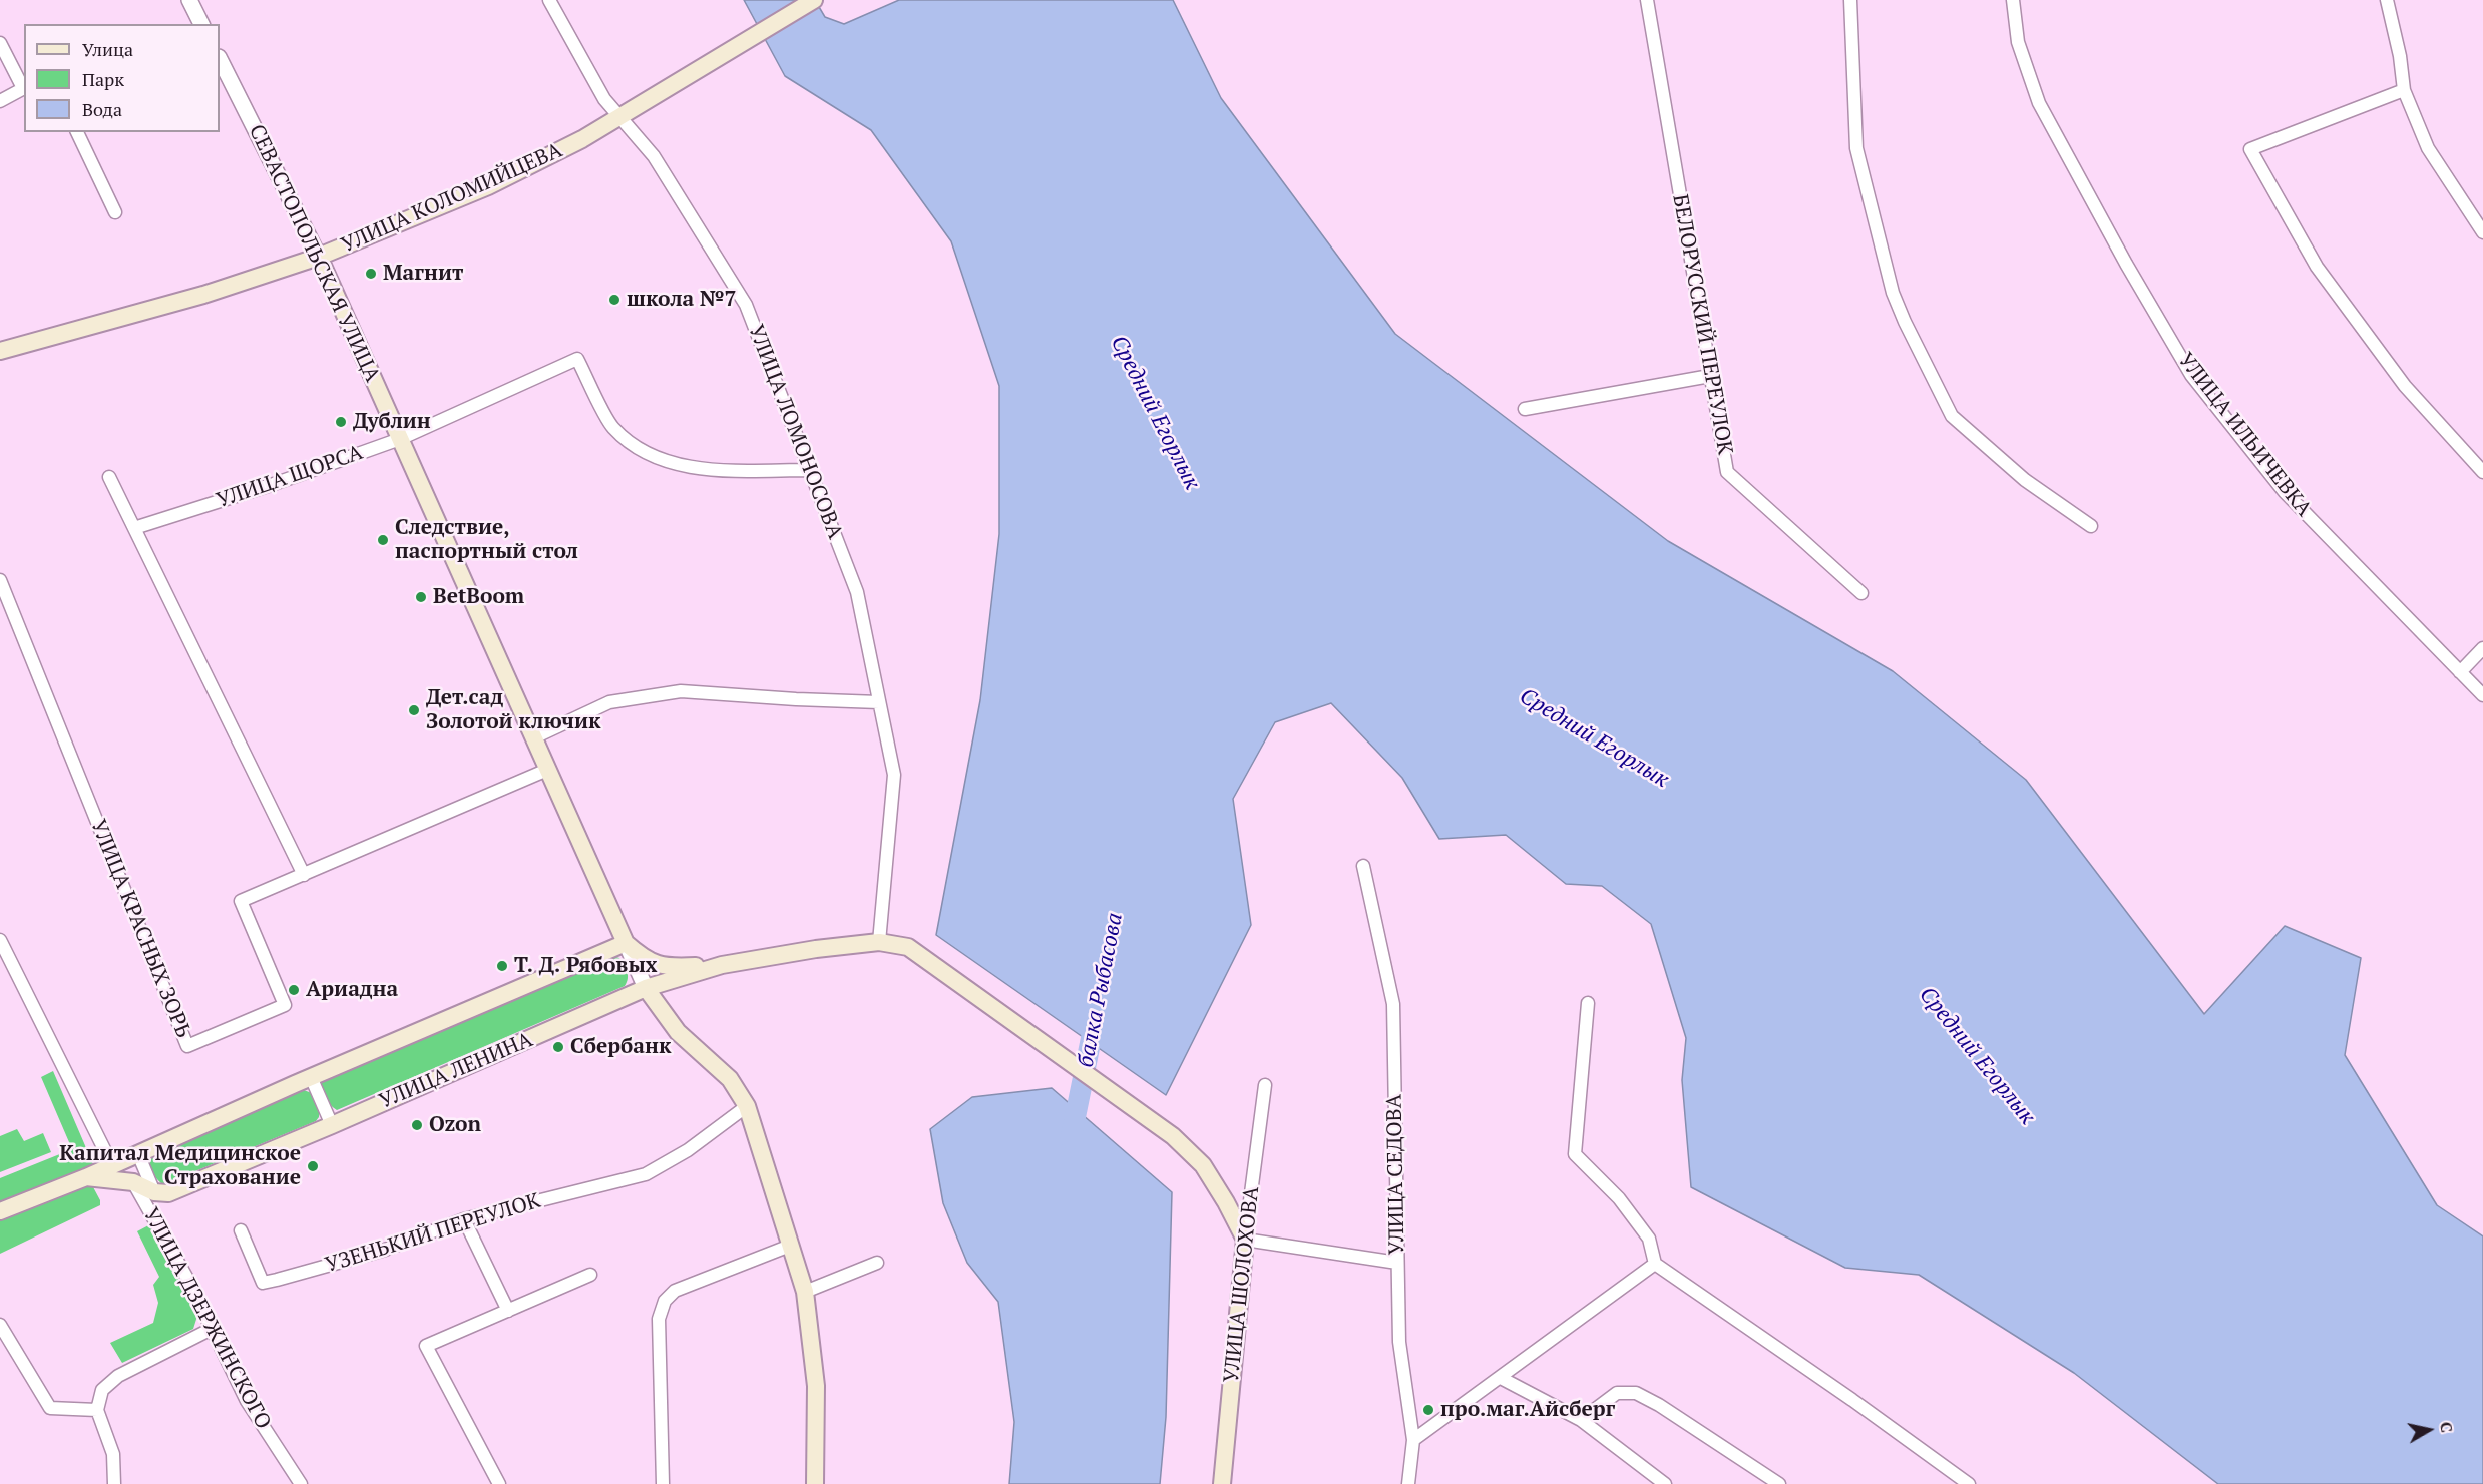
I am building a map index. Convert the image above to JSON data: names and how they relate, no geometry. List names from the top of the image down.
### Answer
{
  "streets": {
    "main road": [
      "УЛИЦА КОЛОМИЙЦЕВА",
      "СЕВАСТОПОЛЬСКАЯ УЛИЦА",
      "УЛИЦА ЛЕНИНА",
      "УЛИЦА ШОЛОХОВА"
    ],
    "street": [
      "БЕЛОРУССКИЙ ПЕРЕУЛОК",
      "УЛИЦА ЛОМОНОСОВА",
      "УЛИЦА ИЛЬИЧЕВКА",
      "УЛИЦА ЩОРСА",
      "УЛИЦА КРАСНЫХ ЗОРЬ",
      "УЛИЦА СЕДОВА",
      "УЗЕНЬКИЙ ПЕРЕУЛОК",
      "УЛИЦА ДЗЕРЖИНСКОГО"
    ]
  },
  "crossings": [
    ["УЛИЦА КОЛОМИЙЦЕВА", "СЕВАСТОПОЛЬСКАЯ УЛИЦА"],
    ["УЛИЦА КОЛОМИЙЦЕВА", "УЛИЦА ЛОМОНОСОВА"],
    ["СЕВАСТОПОЛЬСКАЯ УЛИЦА", "УЛИЦА ЩОРСА"],
    ["СЕВАСТОПОЛЬСКАЯ УЛИЦА", "УЛИЦА ЛЕНИНА"],
    ["СЕВАСТОПОЛЬСКАЯ УЛИЦА", "УЗЕНЬКИЙ ПЕРЕУЛОК"],
    ["УЛИЦА ЛОМОНОСОВА", "УЛИЦА ЩОРСА"]
  ],
  "water": ["Средний Егорлык", "балка Рыбасова"],
  "places": [
    "Магнит",
    "школа №7",
    "Дублин",
    "Следствие, паспортный стол",
    "BetBoom",
    "Дет.сад Золотой ключик",
    "Т. Д. Рябовых",
    "Ариадна",
    "Сбербанк",
    "Ozon",
    "Капитал Медицинское Страхование",
    "про.маг.Айсберг"
  ],
  "legend": ["Улица", "Парк", "Вода"],
  "north": "right"
}
